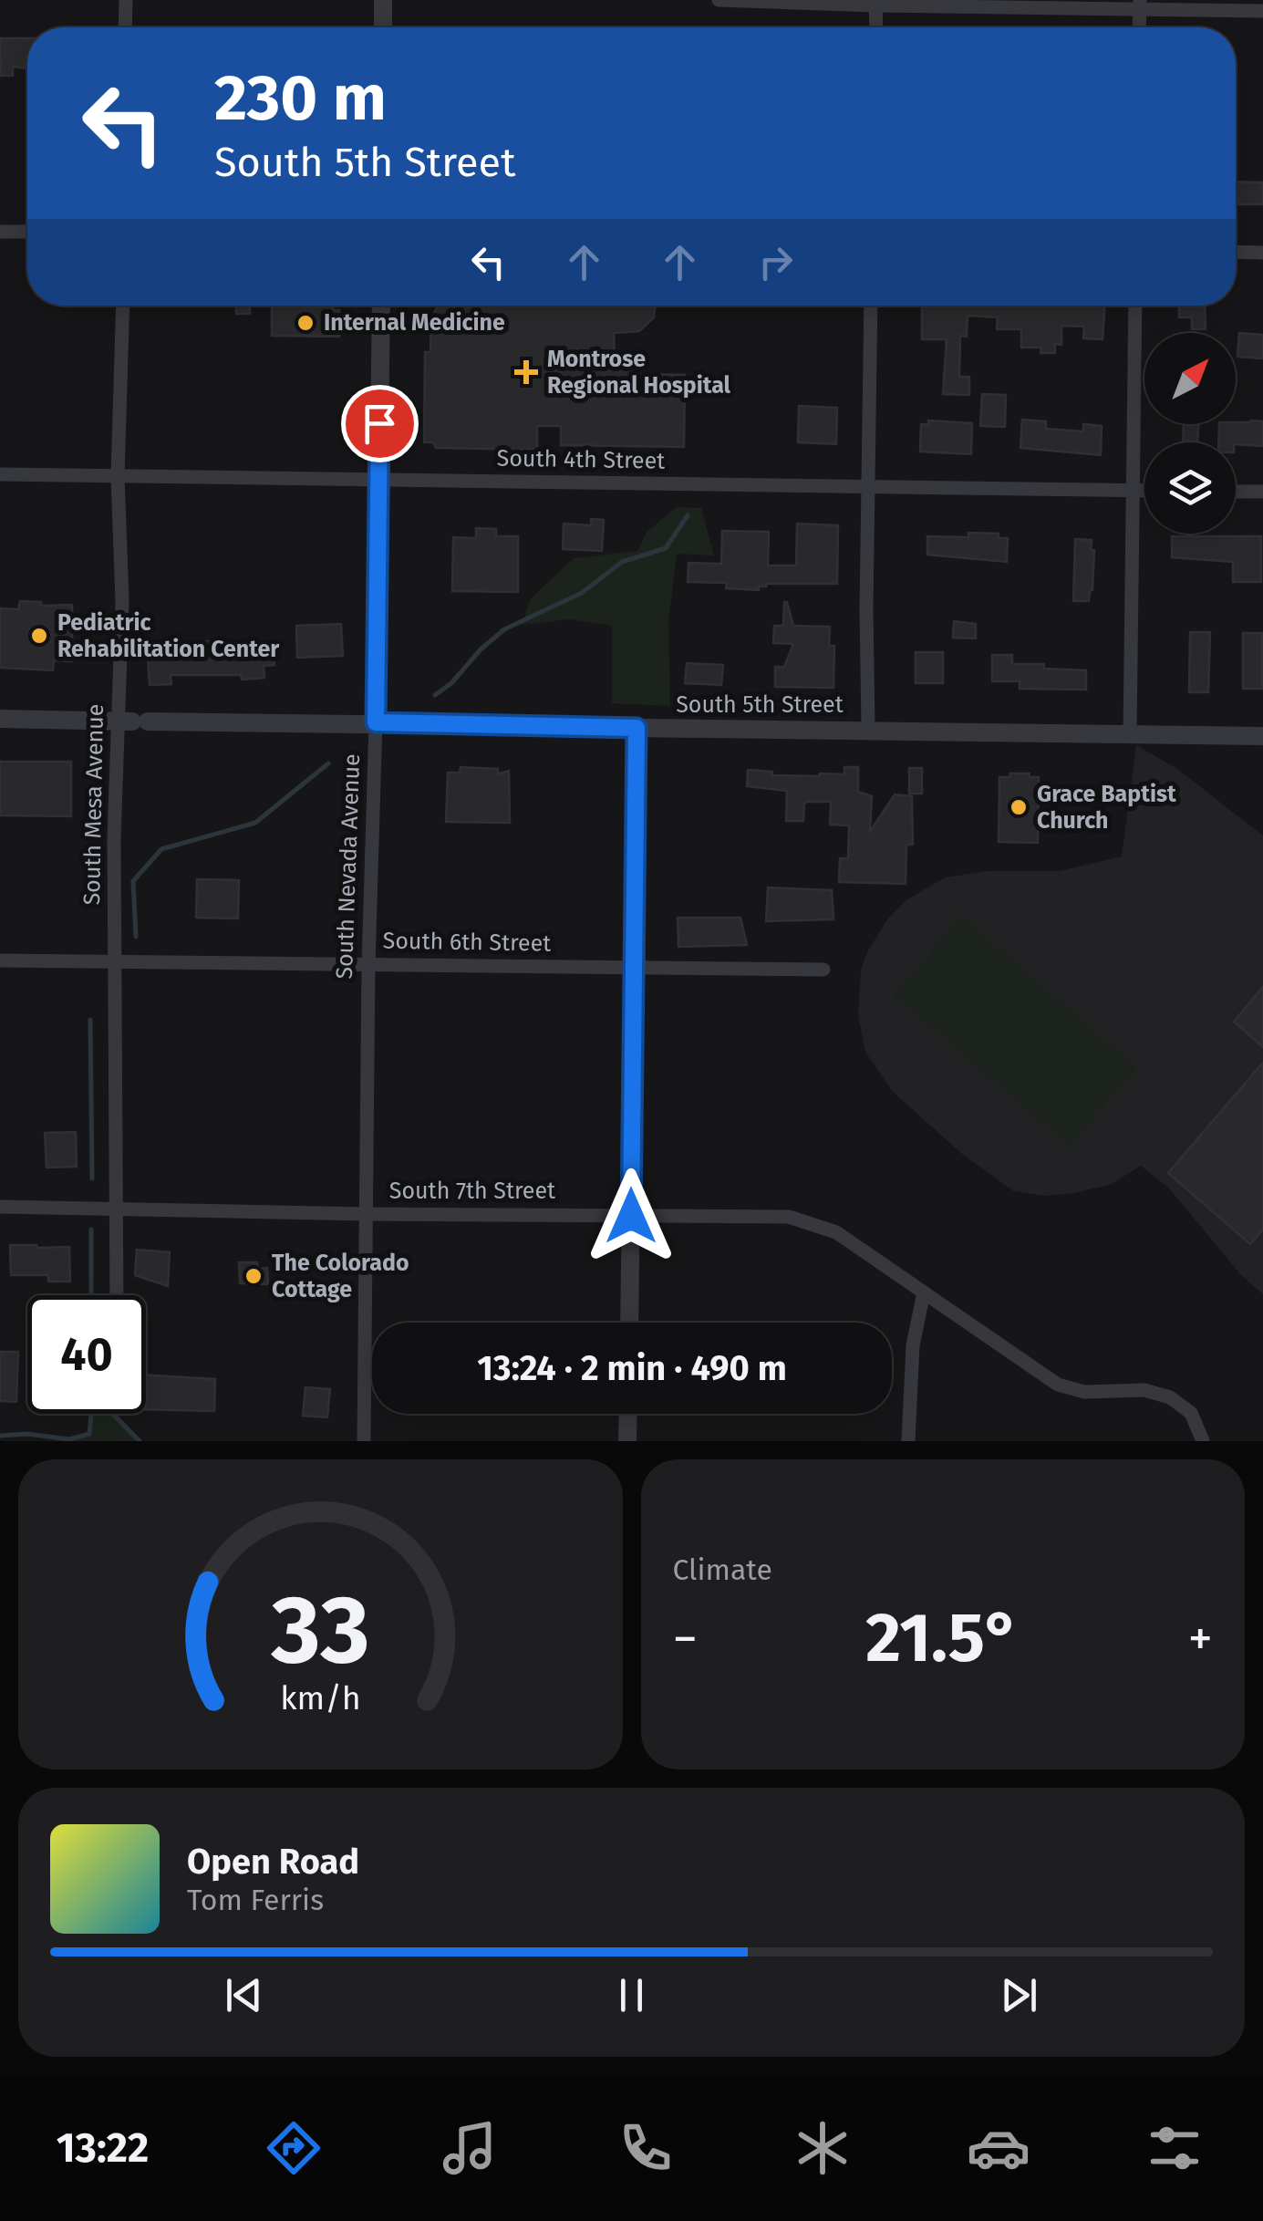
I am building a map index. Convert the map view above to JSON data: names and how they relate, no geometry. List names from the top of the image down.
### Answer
{
  "streets": {
    "street": [
      "South 4th Street",
      "South 5th Street",
      "South Mesa Avenue",
      "South Nevada Avenue",
      "South 6th Street",
      "South 7th Street"
    ]
  },
  "crossings": [
    ["South 4th Street", "South Mesa Avenue"],
    ["South 4th Street", "South Nevada Avenue"],
    ["South 5th Street", "South Mesa Avenue"],
    ["South 5th Street", "South Nevada Avenue"],
    ["South Mesa Avenue", "South 6th Street"],
    ["South Mesa Avenue", "South 7th Street"],
    ["South Nevada Avenue", "South 6th Street"],
    ["South Nevada Avenue", "South 7th Street"]
  ],
  "places": {
    "other": [
      "Internal Medicine",
      "Pediatric Rehabilitation Center",
      "Grace Baptist Church",
      "The Colorado Cottage"
    ],
    "health": ["Montrose Regional Hospital"]
  },
  "north": "top right",
  "page": {
    "turn": ["230 m", "South 5th Street"],
    "limit": "40",
    "trip": "13:24 · 2 min · 490 m",
    "tile": "Climate",
    "heat": ["−", "21.5°", "+"],
    "song": ["Open Road", "Tom Ferris"],
    "tabs": "13:22",
    "gauge": ["33", "km/h"]
  }
}
